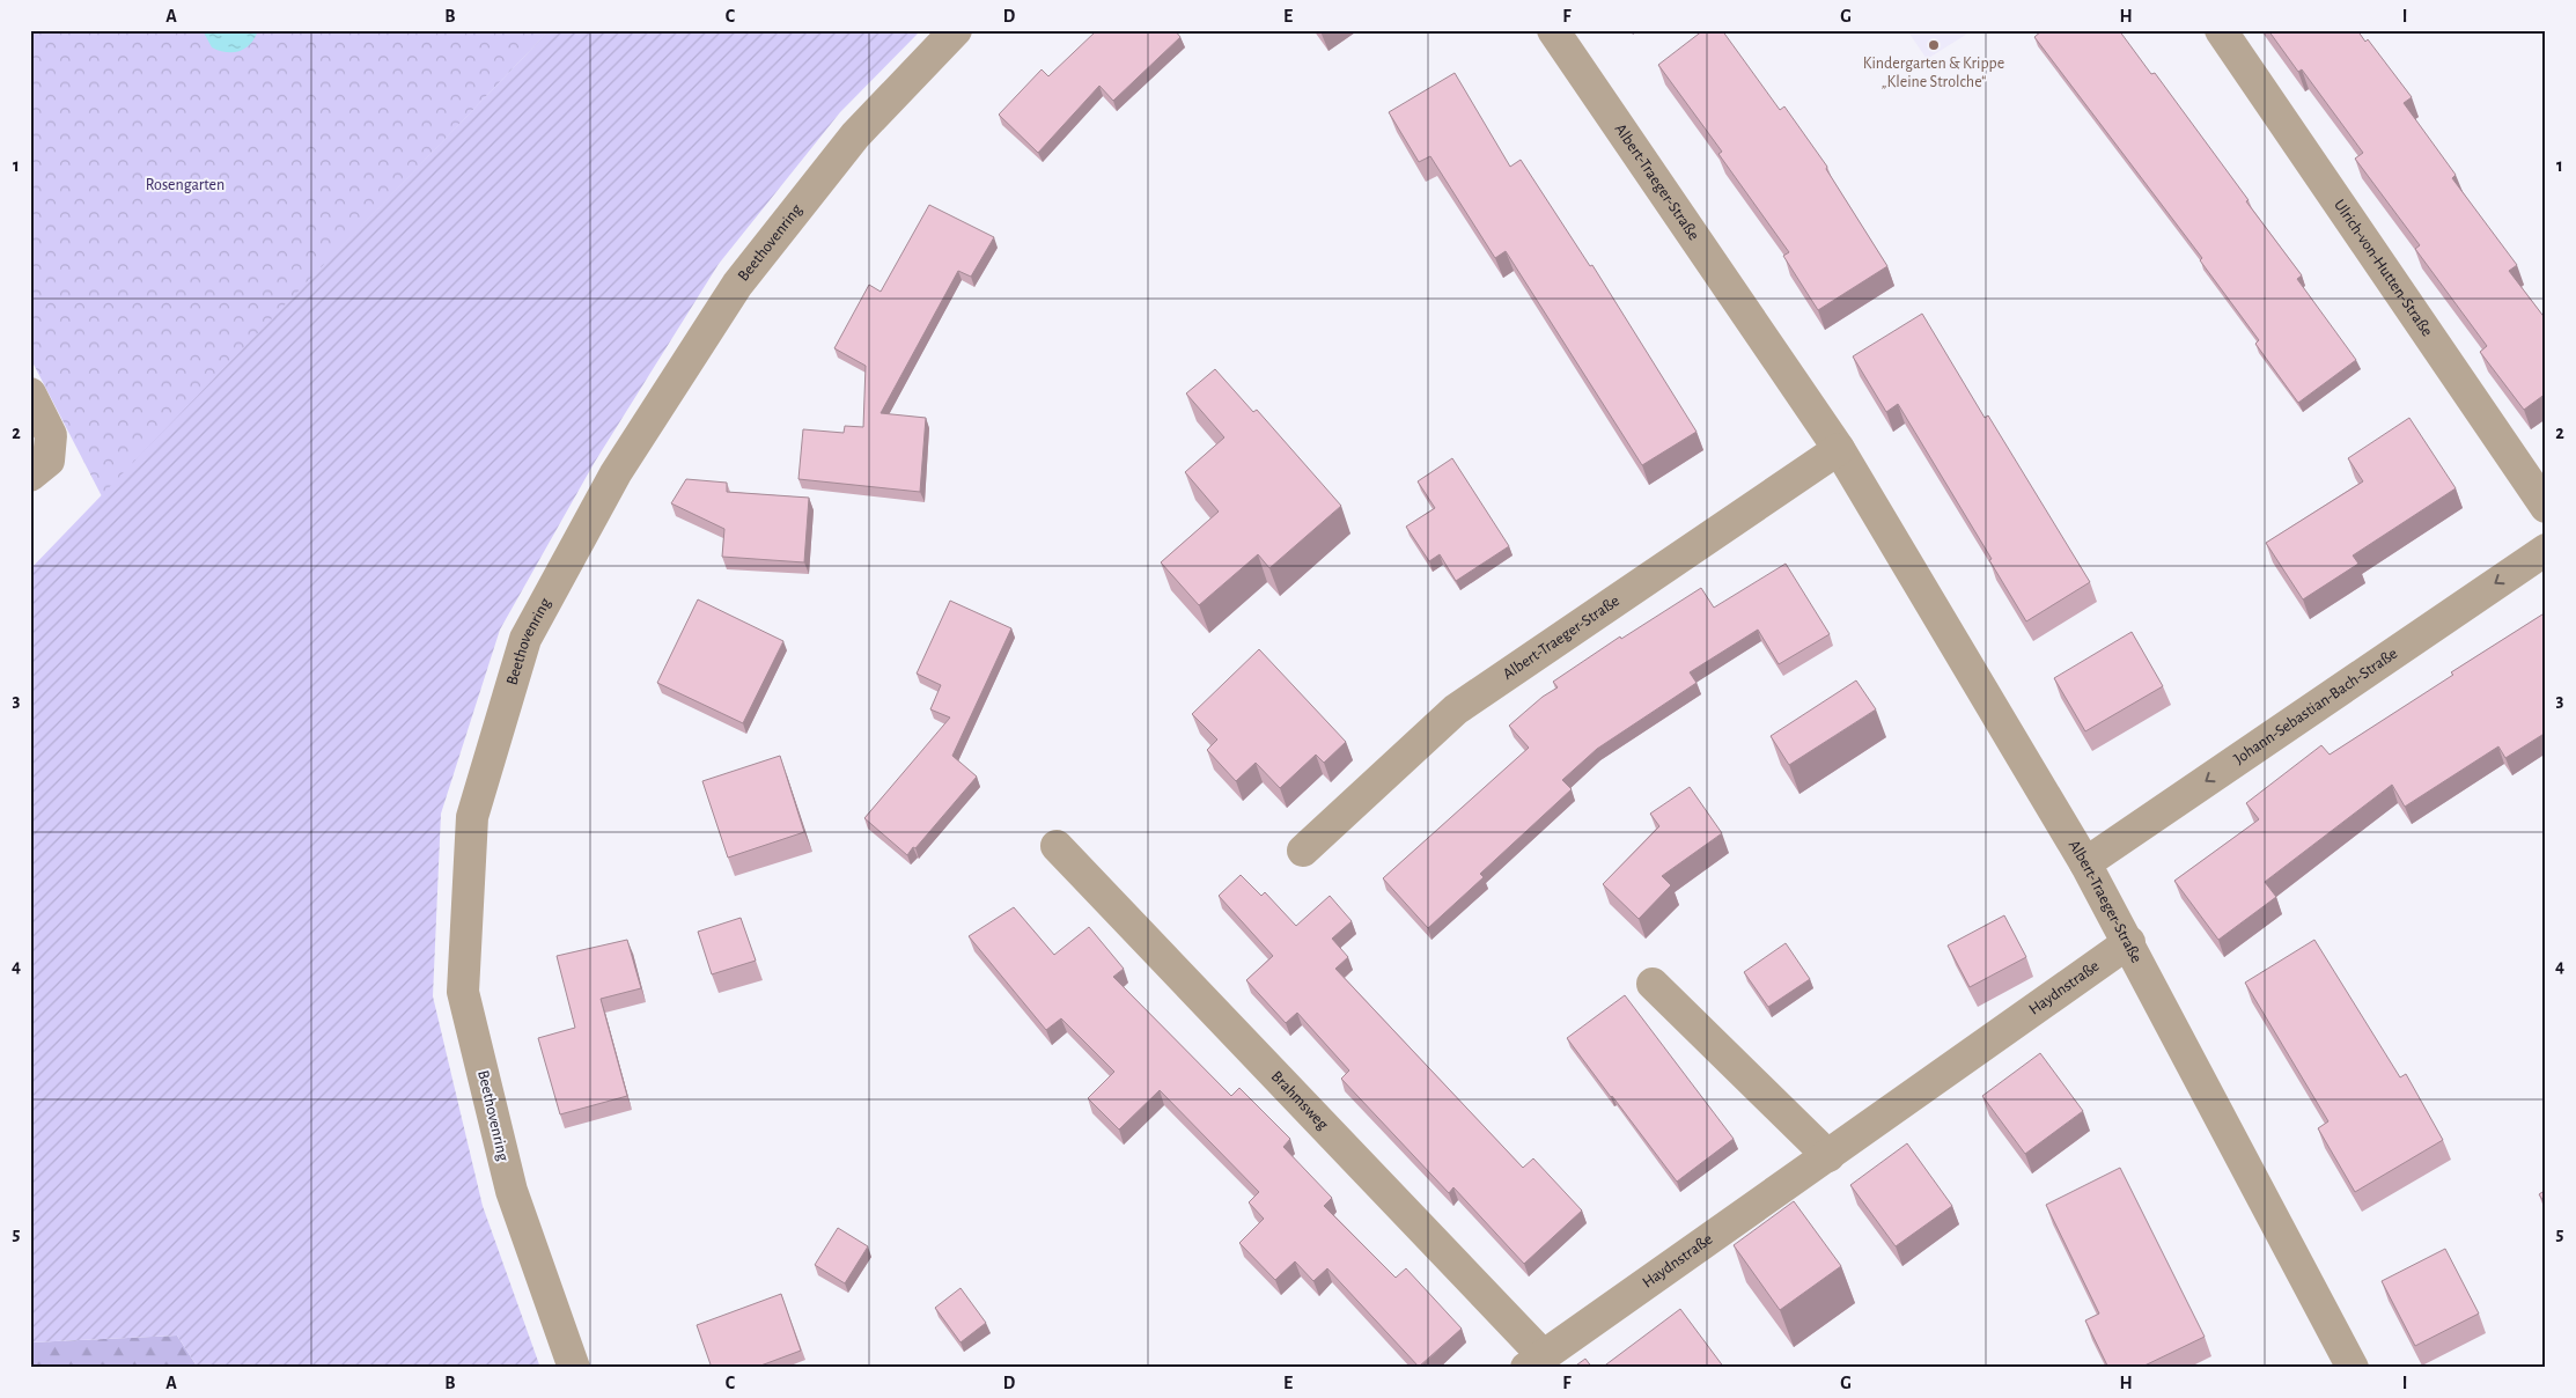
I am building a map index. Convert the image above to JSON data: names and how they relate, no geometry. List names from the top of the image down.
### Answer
{
  "streets": {
    "street": [
      "Albert-Traeger-Straße",
      "Beethovenring",
      "Ulrich-von-Hutten-Straße",
      "Johann-Sebastian-Bach-Straße",
      "Haydnstraße",
      "Brahmsweg"
    ]
  },
  "crossings": [
    ["Albert-Traeger-Straße", "Johann-Sebastian-Bach-Straße"],
    ["Albert-Traeger-Straße", "Haydnstraße"],
    ["Haydnstraße", "Brahmsweg"]
  ],
  "one_way": ["Johann-Sebastian-Bach-Straße"],
  "parks": ["Rosengarten"],
  "places": ["Kindergarten & Krippe „Kleine Strolche“"],
  "grid": {
    "columns": [
      "A",
      "B",
      "C",
      "D",
      "E",
      "F",
      "G",
      "H",
      "I"
    ],
    "rows": [
      "1",
      "2",
      "3",
      "4",
      "5"
    ]
  }
}
